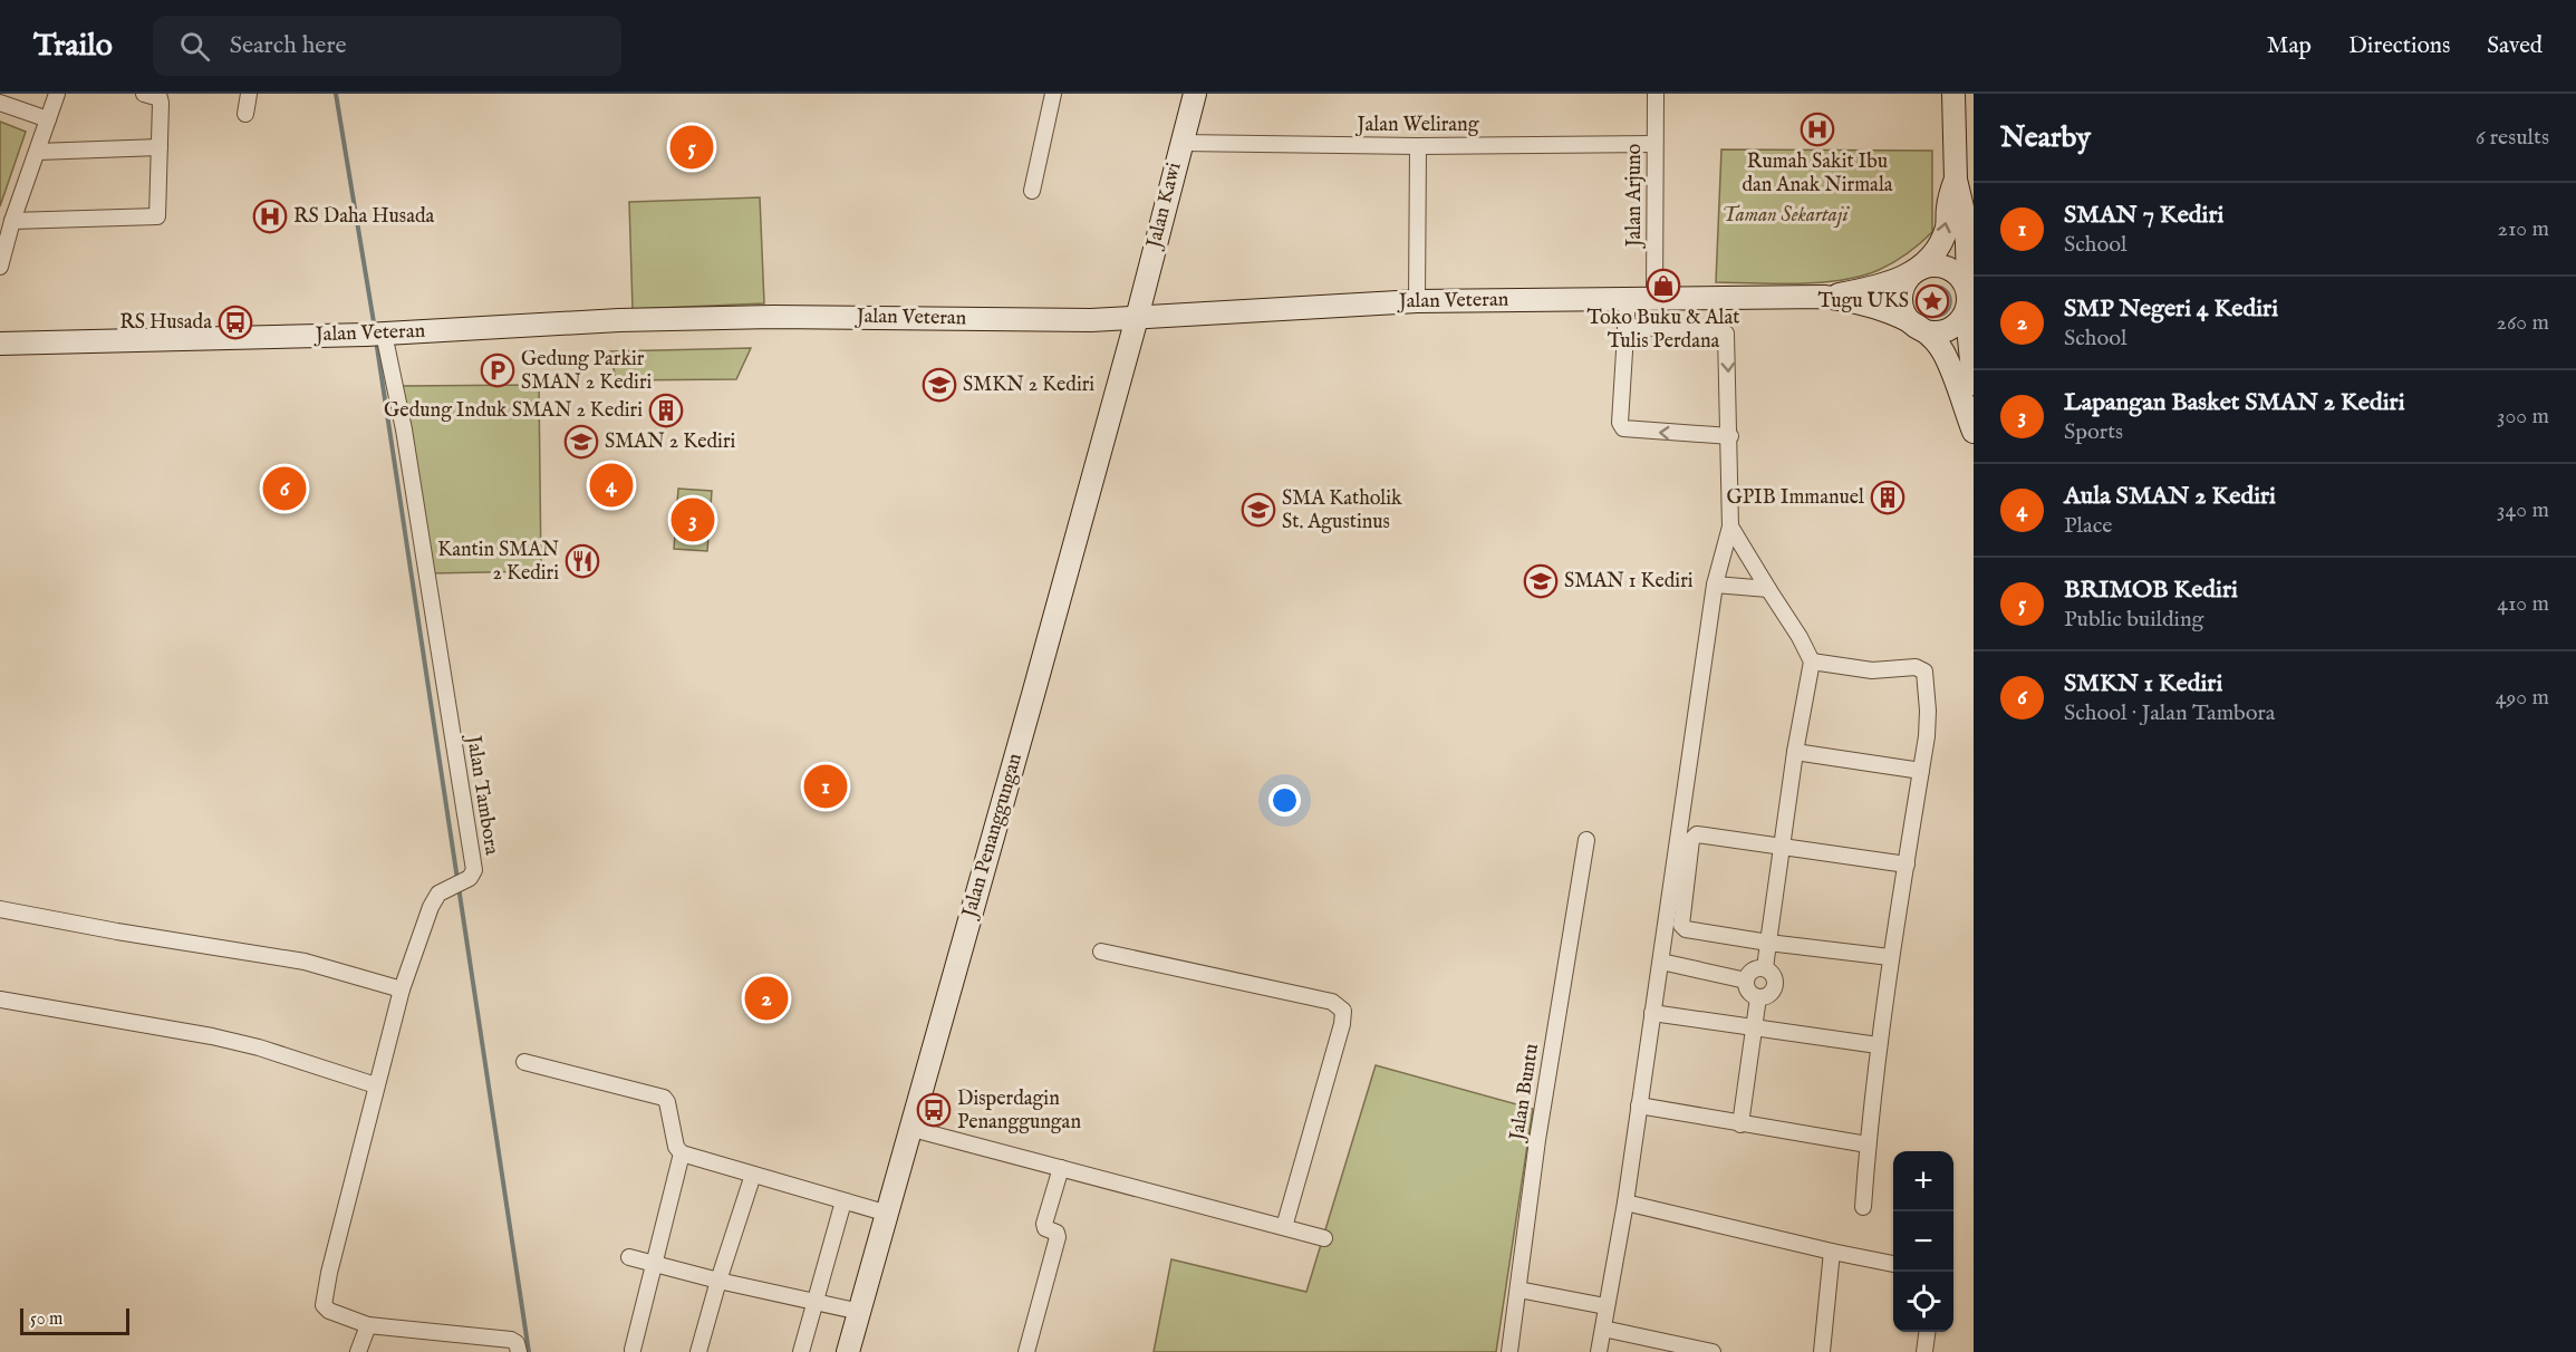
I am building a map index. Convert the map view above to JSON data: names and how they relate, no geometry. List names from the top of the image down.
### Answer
{
  "streets": {
    "main road": ["Jalan Kawi", "Jalan Veteran", "Jalan Penanggungan"],
    "street": [
      "Jalan Welirang",
      "Jalan Arjuno",
      "Jalan Tambora",
      "Jalan Buntu"
    ]
  },
  "crossings": [
    ["Jalan Welirang", "Jalan Arjuno"],
    ["Jalan Welirang", "Jalan Kawi"],
    ["Jalan Arjuno", "Jalan Veteran"],
    ["Jalan Kawi", "Jalan Veteran"],
    ["Jalan Kawi", "Jalan Penanggungan"],
    ["Jalan Veteran", "Jalan Tambora"],
    ["Jalan Veteran", "Jalan Penanggungan"]
  ],
  "parks": ["Taman Sekartaji"],
  "places": {
    "hospital": ["Rumah Sakit Ibu dan Anak Nirmala", "RS Daha Husada"],
    "shop": ["Toko Buku & Alat Tulis Perdana"],
    "place": ["Tugu UKS"],
    "bus stop": ["RS Husada", "Disperdagin Penanggungan"],
    "parking": ["Gedung Parkir SMAN 2 Kediri"],
    "school or university": [
      "SMKN 2 Kediri",
      "SMAN 2 Kediri",
      "SMA Katholik St. Agustinus",
      "SMAN 1 Kediri"
    ],
    "building": ["Gedung Induk SMAN 2 Kediri", "GPIB Immanuel"],
    "restaurant": ["Kantin SMAN 2 Kediri"]
  },
  "scale_bar": "50 m",
  "page": {
    "header": "Trailo",
    "search": "Search here",
    "nav": ["Map", "Directions", "Saved"],
    "heading": ["Nearby", "6 results"],
    "pins": [
      "5",
      "4",
      "6",
      "3",
      "1",
      "2"
    ],
    "list": [
      {
        "mark": "1",
        "name": "SMAN 7 Kediri",
        "note": "School",
        "value": "210 m"
      },
      {
        "mark": "2",
        "name": "SMP Negeri 4 Kediri",
        "note": "School",
        "value": "260 m"
      },
      {
        "mark": "3",
        "name": "Lapangan Basket SMAN 2 Kediri",
        "note": "Sports",
        "value": "300 m"
      },
      {
        "mark": "4",
        "name": "Aula SMAN 2 Kediri",
        "note": "Place",
        "value": "340 m"
      },
      {
        "mark": "5",
        "name": "BRIMOB Kediri",
        "note": "Public building",
        "value": "410 m"
      },
      {
        "mark": "6",
        "name": "SMKN 1 Kediri",
        "note": "School · Jalan Tambora",
        "value": "490 m"
      }
    ],
    "map_buttons": ["+", "−"],
    "scale": "50 m"
  }
}
